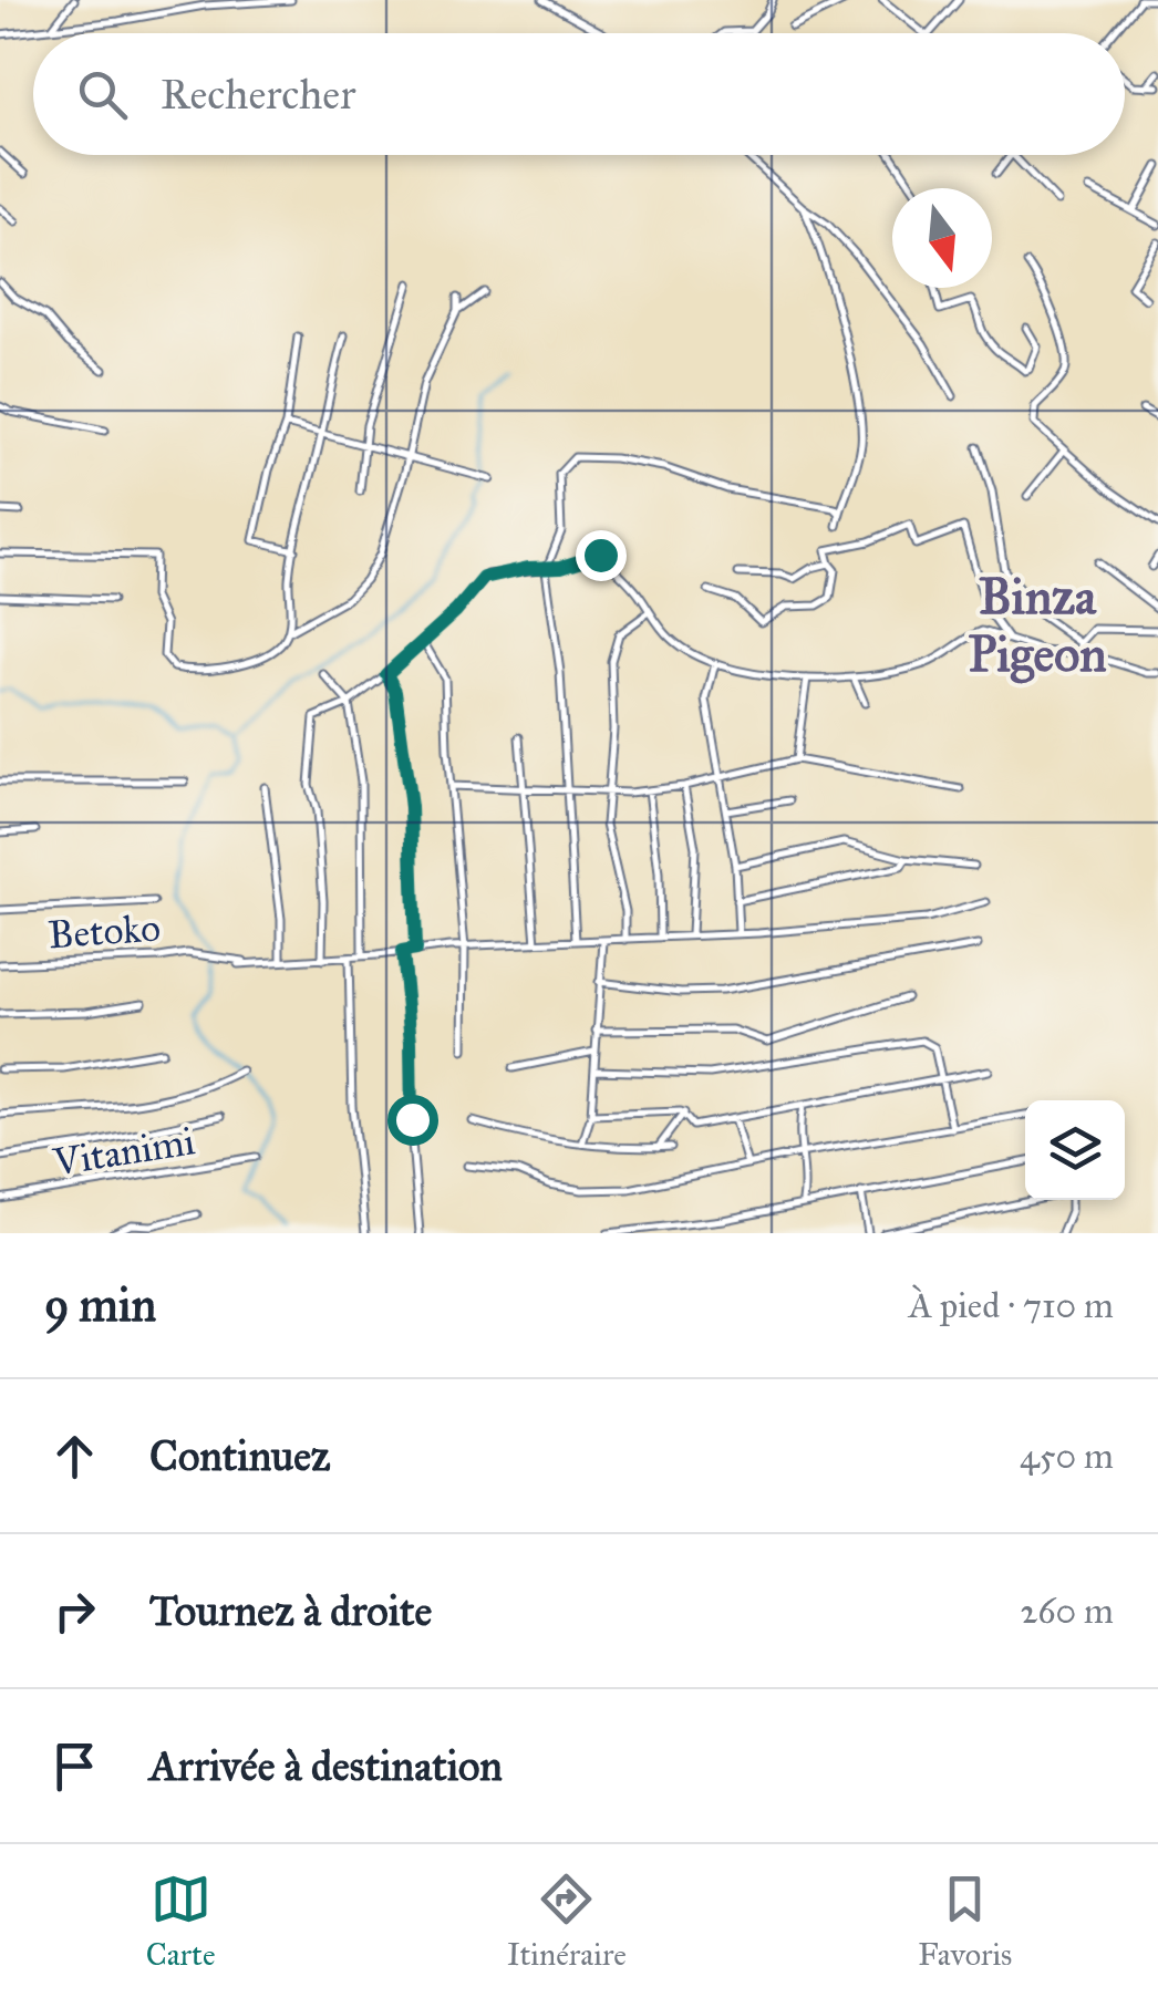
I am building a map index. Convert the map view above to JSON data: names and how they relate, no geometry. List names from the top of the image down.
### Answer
{
  "streets": {
    "street": ["Betoko", "Vitanimi"]
  },
  "districts": ["Binza Pigeon"],
  "north": "bottom",
  "page": {
    "search": "Rechercher",
    "heading": ["9 min", "À pied · 710 m"],
    "list": [
      ["Continuez", "450 m"],
      ["Tournez à droite", "260 m"],
      "Arrivée à destination"
    ],
    "nav": ["Carte", "Itinéraire", "Favoris"]
  }
}
